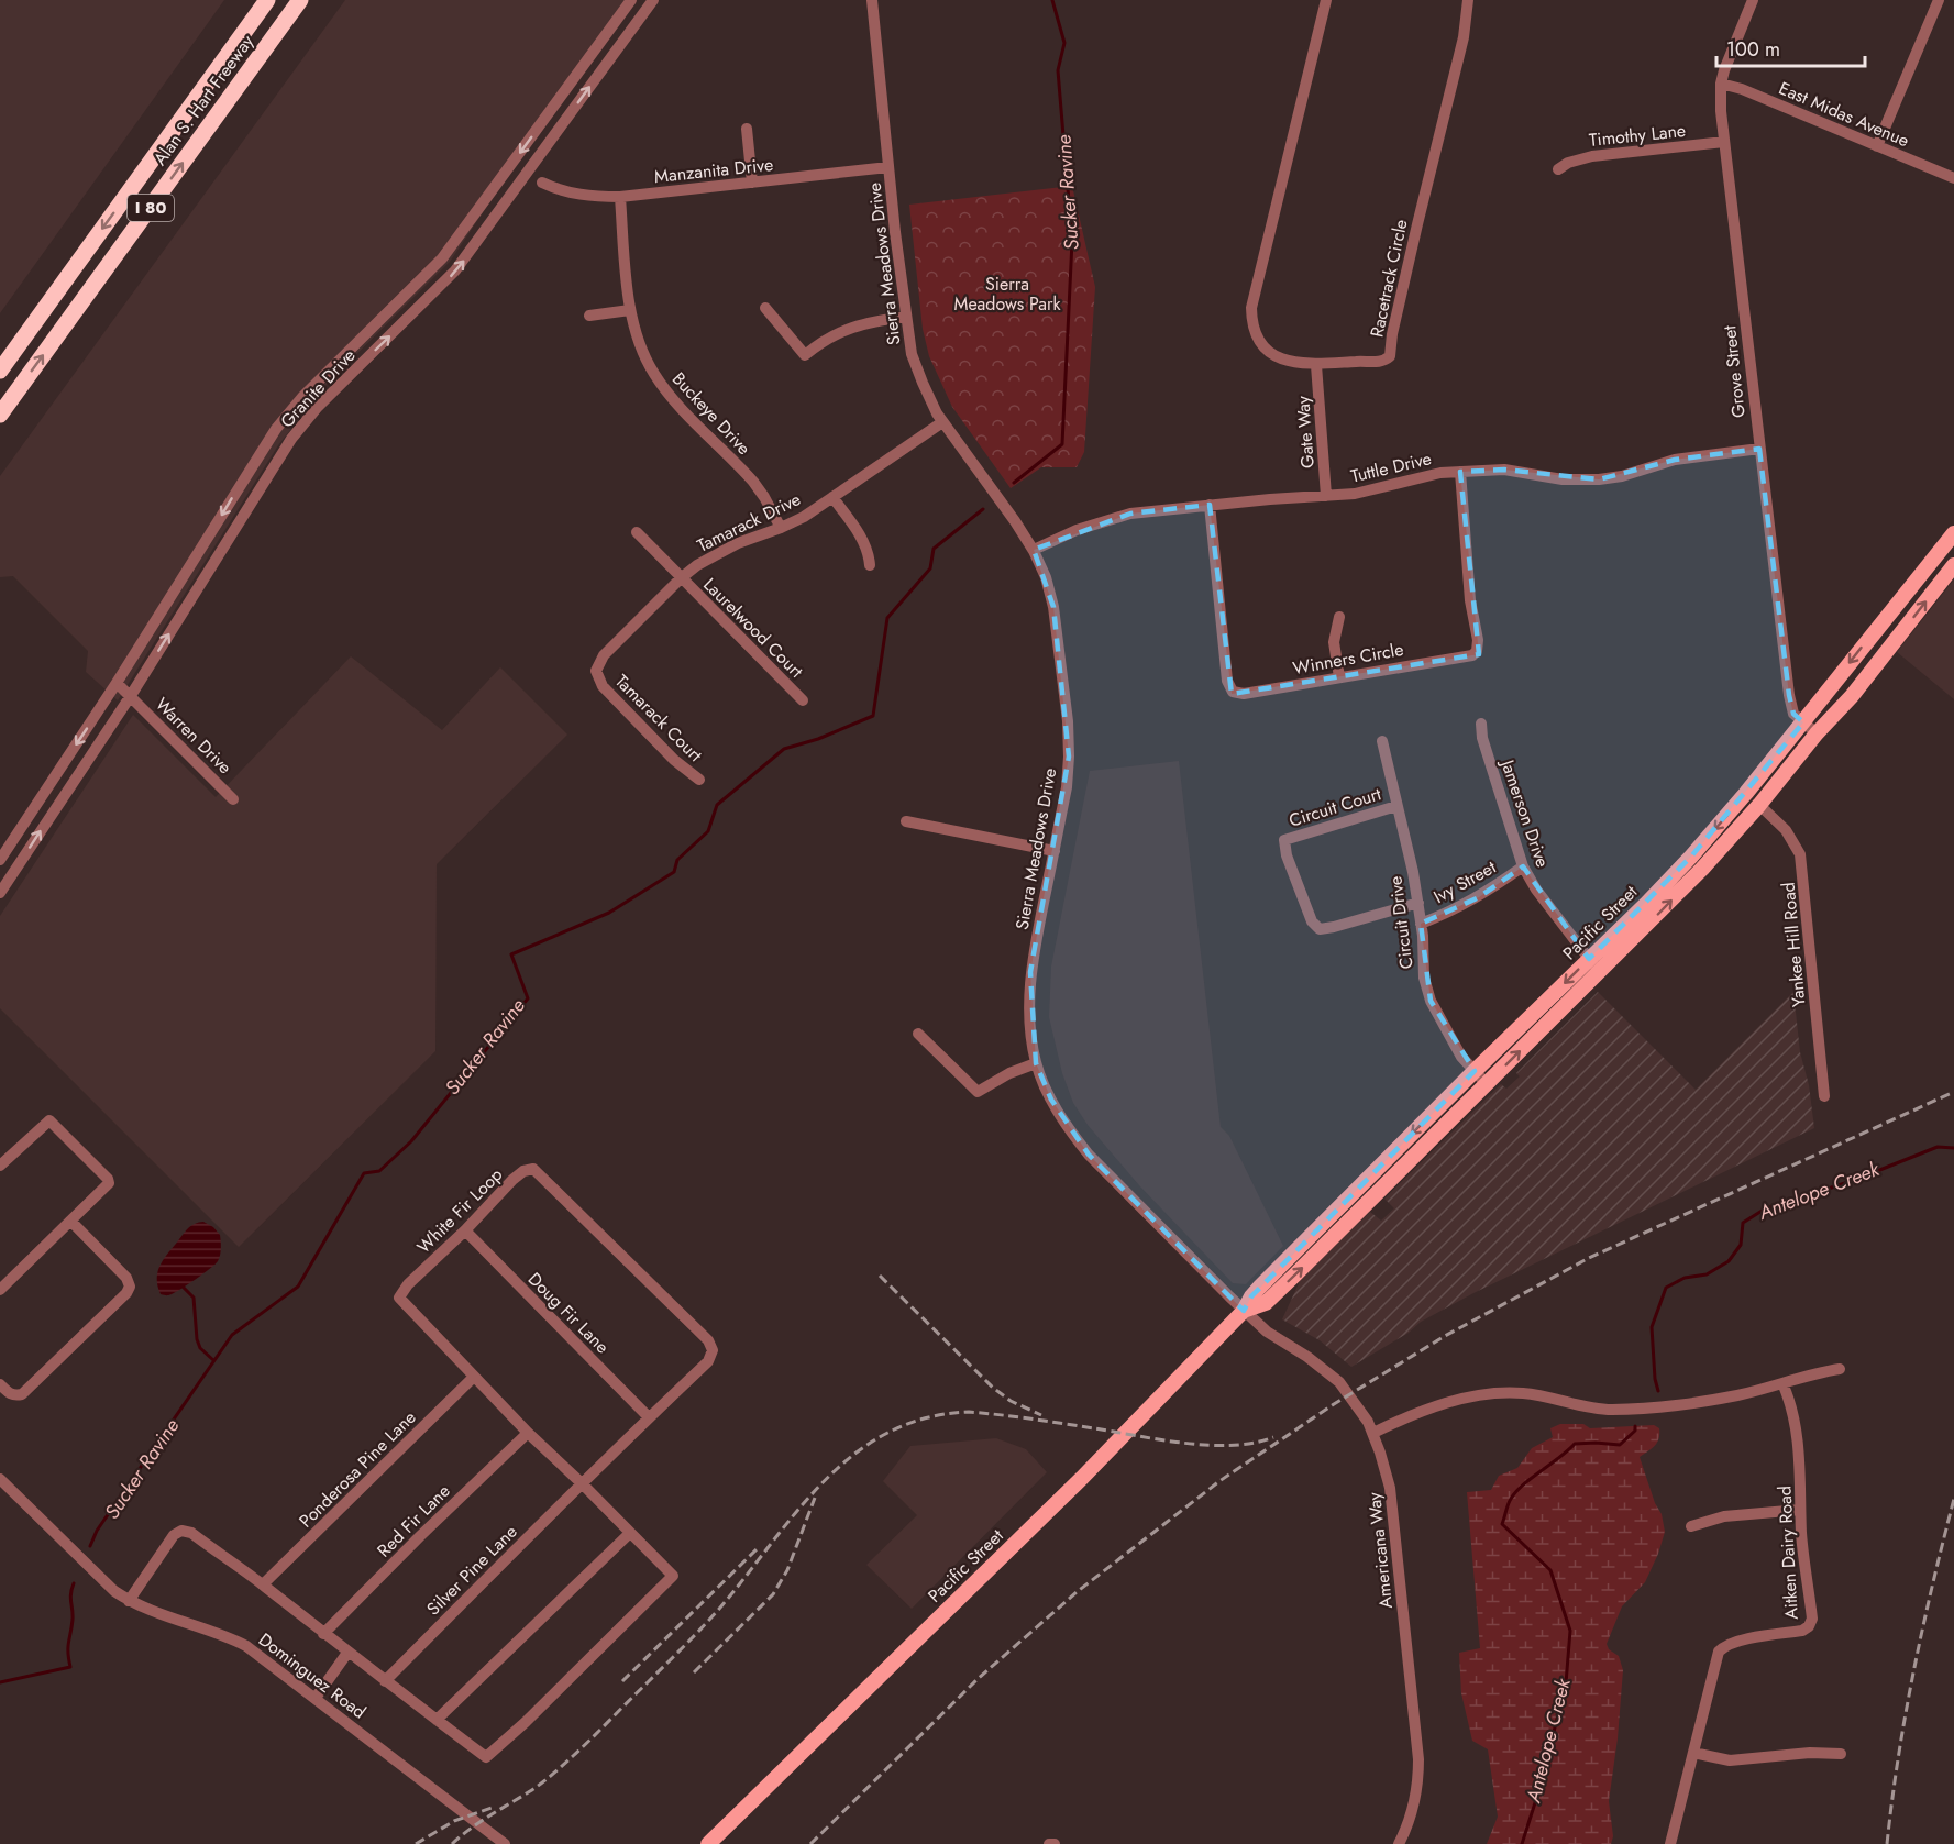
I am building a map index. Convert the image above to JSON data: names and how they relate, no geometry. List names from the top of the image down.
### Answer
{
  "streets": {
    "highway": ["Alan S. Hart Freeway", "I 80"],
    "main road": ["Pacific Street"],
    "street": [
      "East Midas Avenue",
      "Timothy Lane",
      "Manzanita Drive",
      "Sierra Meadows Drive",
      "Racetrack Circle",
      "Grove Street",
      "Granite Drive",
      "Buckeye Drive",
      "Gate Way",
      "Tuttle Drive",
      "Tamarack Drive",
      "Laurelwood Court",
      "Winners Circle",
      "Tamarack Court",
      "Warren Drive",
      "Circuit Court",
      "Jamerson Drive",
      "Ivy Street",
      "Circuit Drive",
      "Yankee Hill Road",
      "White Fir Loop",
      "Doug Fir Lane",
      "Ponderosa Pine Lane",
      "Red Fir Lane",
      "Americana Way",
      "Aitken Dairy Road",
      "Silver Pine Lane",
      "Dominguez Road"
    ]
  },
  "crossings": [
    ["East Midas Avenue", "Grove Street"],
    ["Timothy Lane", "Grove Street"],
    ["Manzanita Drive", "Sierra Meadows Drive"],
    ["Manzanita Drive", "Buckeye Drive"],
    ["Sierra Meadows Drive", "Tuttle Drive"],
    ["Sierra Meadows Drive", "Tamarack Drive"],
    ["Sierra Meadows Drive", "Pacific Street"],
    ["Sierra Meadows Drive", "Americana Way"],
    ["Racetrack Circle", "Gate Way"],
    ["Grove Street", "Tuttle Drive"],
    ["Grove Street", "Pacific Street"],
    ["Granite Drive", "Warren Drive"],
    ["Buckeye Drive", "Tamarack Drive"],
    ["Gate Way", "Tuttle Drive"],
    ["Tuttle Drive", "Winners Circle"],
    ["Tamarack Drive", "Laurelwood Court"],
    ["Tamarack Drive", "Tamarack Court"],
    ["Circuit Court", "Circuit Drive"],
    ["Jamerson Drive", "Ivy Street"],
    ["Jamerson Drive", "Pacific Street"],
    ["Ivy Street", "Circuit Drive"],
    ["Circuit Drive", "Pacific Street"],
    ["Pacific Street", "Yankee Hill Road"],
    ["Pacific Street", "Americana Way"],
    ["White Fir Loop", "Doug Fir Lane"],
    ["White Fir Loop", "Ponderosa Pine Lane"],
    ["White Fir Loop", "Red Fir Lane"],
    ["White Fir Loop", "Silver Pine Lane"]
  ],
  "water": ["Sucker Ravine", "Antelope Creek"],
  "parks": ["Sierra Meadows Park"],
  "scale_bar": "100 m"
}
